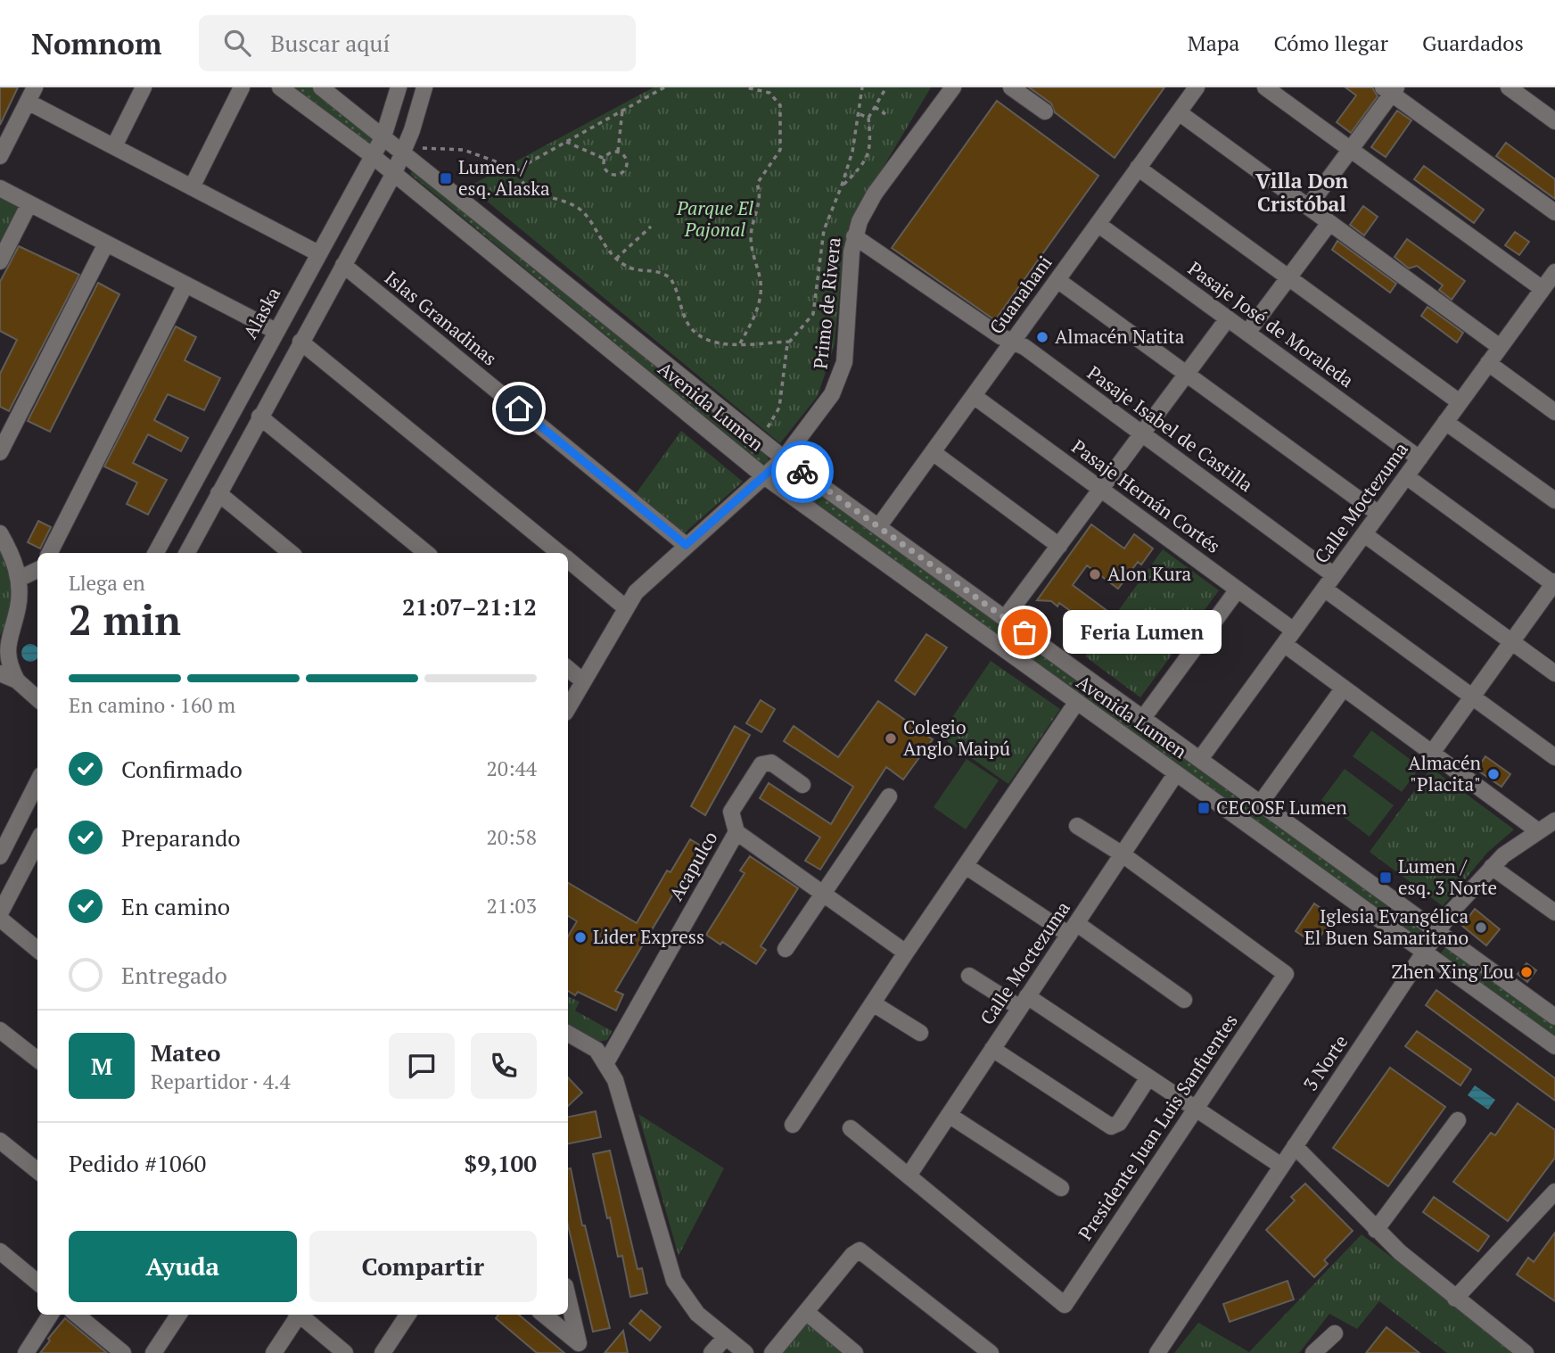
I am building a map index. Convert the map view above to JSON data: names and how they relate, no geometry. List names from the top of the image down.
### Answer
{
  "streets": {
    "street": [
      "Guanahani",
      "Primo de Rivera",
      "Alaska",
      "Islas Granadinas",
      "Pasaje José de Moraleda",
      "Avenida Lumen",
      "Pasaje Isabel de Castilla",
      "Pasaje Hernán Cortés",
      "Calle Moctezuma",
      "Acapulco",
      "3 Norte",
      "Presidente Juan Luis Sanfuentes"
    ]
  },
  "crossings": [
    ["Guanahani", "Pasaje José de Moraleda"],
    ["Guanahani", "Avenida Lumen"],
    ["Guanahani", "Pasaje Isabel de Castilla"],
    ["Guanahani", "Pasaje Hernán Cortés"],
    ["Primo de Rivera", "Islas Granadinas"],
    ["Primo de Rivera", "Avenida Lumen"],
    ["Primo de Rivera", "Pasaje Isabel de Castilla"],
    ["Alaska", "Avenida Lumen"],
    ["Pasaje José de Moraleda", "Calle Moctezuma"],
    ["Avenida Lumen", "Calle Moctezuma"],
    ["Avenida Lumen", "3 Norte"],
    ["Pasaje Isabel de Castilla", "Calle Moctezuma"],
    ["Pasaje Hernán Cortés", "Calle Moctezuma"],
    ["Pasaje Hernán Cortés", "3 Norte"],
    ["Calle Moctezuma", "Presidente Juan Luis Sanfuentes"]
  ],
  "districts": ["Villa Don Cristóbal"],
  "parks": ["Parque El Pajonal"],
  "places": {
    "transit": ["Lumen / esq. Alaska", "CECOSF Lumen", "Lumen / esq. 3 Norte"],
    "other": [
      "Almacén Natita",
      "Alon Kura",
      "Feria Lumen",
      "Colegio Anglo Maipú",
      "Almacén \"Placita\"",
      "Iglesia Evangélica El Buen Samaritano",
      "Lider Express",
      "Zhen Xing Lou"
    ]
  },
  "page": {
    "header": "Nomnom",
    "search": "Buscar aquí",
    "nav": ["Mapa", "Cómo llegar", "Guardados"],
    "heading": ["2 min", "Llega en", "21:07–21:12"],
    "panel": [
      "Mateo",
      "Repartidor · 4.4",
      "Pedido #1060",
      "$9,100"
    ],
    "bubble": "Feria Lumen",
    "bar": "En camino · 160 m",
    "list": [
      ["Confirmado", "20:44"],
      ["Preparando", "20:58"],
      ["En camino", "21:03"],
      "Entregado"
    ],
    "round": "M",
    "buttons": ["Ayuda", "Compartir"]
  }
}
